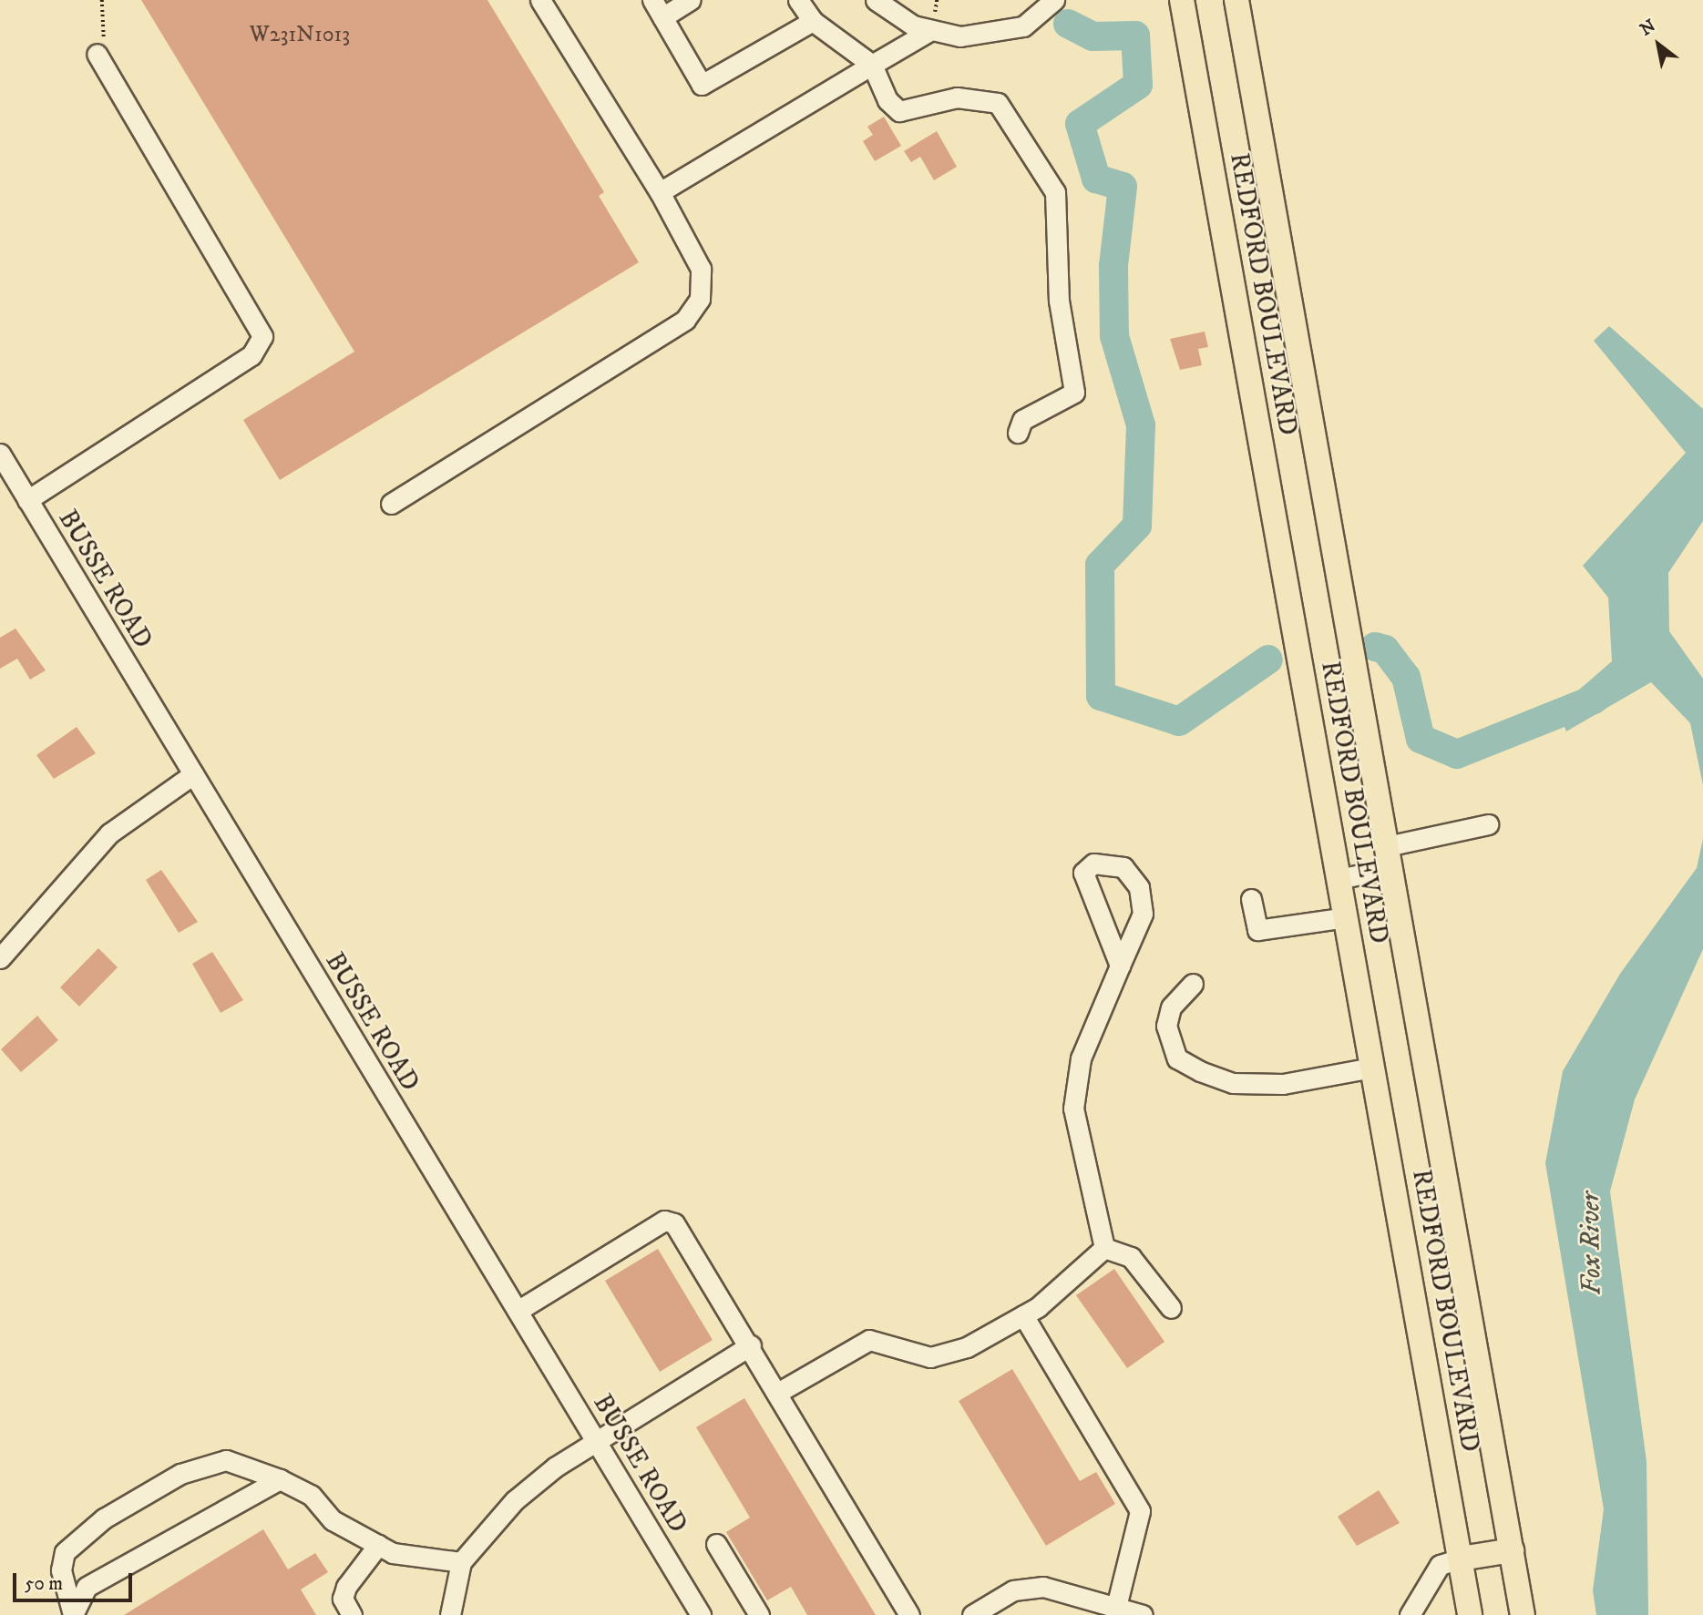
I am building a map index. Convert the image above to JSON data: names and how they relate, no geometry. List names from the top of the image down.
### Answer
{
  "streets": {
    "main road": ["REDFORD BOULEVARD"],
    "street": ["BUSSE ROAD"]
  },
  "water": ["Fox River"],
  "house_numbers": ["W231N1013"],
  "scale_bar": "50 m",
  "north": "top left"
}
